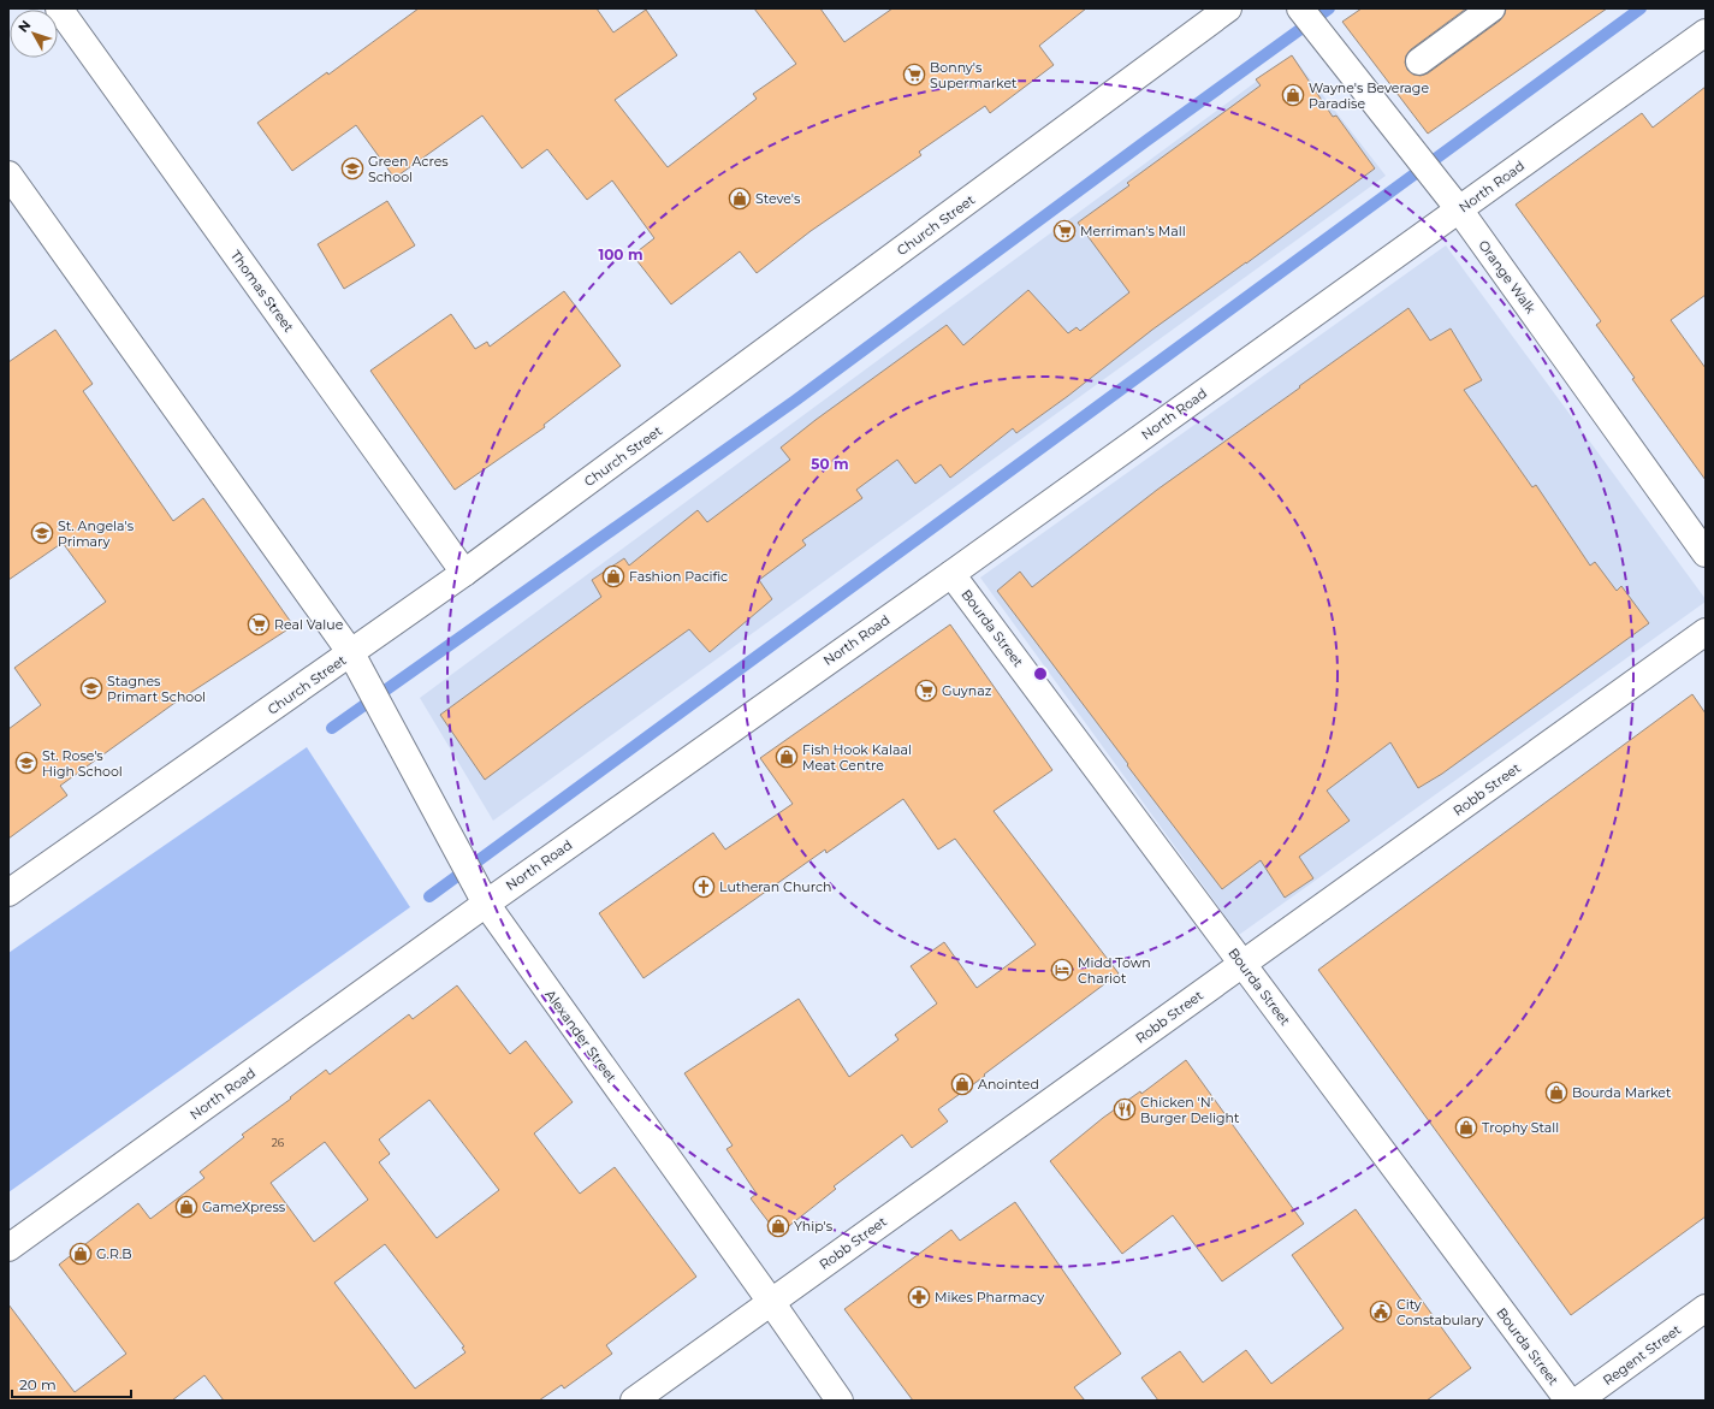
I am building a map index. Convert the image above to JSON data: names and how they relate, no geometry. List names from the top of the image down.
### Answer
{
  "streets": {
    "street": [
      "North Road",
      "Church Street",
      "Orange Walk",
      "Thomas Street",
      "Bourda Street",
      "Robb Street",
      "Alexander Street",
      "Regent Street"
    ]
  },
  "crossings": [
    ["North Road", "Orange Walk"],
    ["North Road", "Bourda Street"],
    ["North Road", "Alexander Street"],
    ["Church Street", "Thomas Street"],
    ["Church Street", "Alexander Street"],
    ["Bourda Street", "Robb Street"],
    ["Robb Street", "Alexander Street"]
  ],
  "places": {
    "supermarket": [
      "Bonny's Supermarket",
      "Merriman's Mall",
      "Real Value",
      "Guynaz"
    ],
    "shop": [
      "Wayne's Beverage Paradise",
      "Steve's",
      "Fashion Pacific",
      "Fish Hook Kalaal Meat Centre",
      "Anointed",
      "Bourda Market",
      "Trophy Stall",
      "GameXpress",
      "Yhip's",
      "G.R.B"
    ],
    "school or university": [
      "Green Acres School",
      "St. Angela's Primary",
      "Stagnes Primart School",
      "St. Rose's High School"
    ],
    "church": ["Lutheran Church"],
    "hotel": ["Midd Town Chariot"],
    "restaurant": ["Chicken 'N' Burger Delight"],
    "pharmacy": ["Mikes Pharmacy"],
    "public building": ["City Constabulary"]
  },
  "house_numbers": ["26"],
  "scale_bar": "20 m",
  "north": "top left",
  "rings": ["100 m", "50 m"]
}
